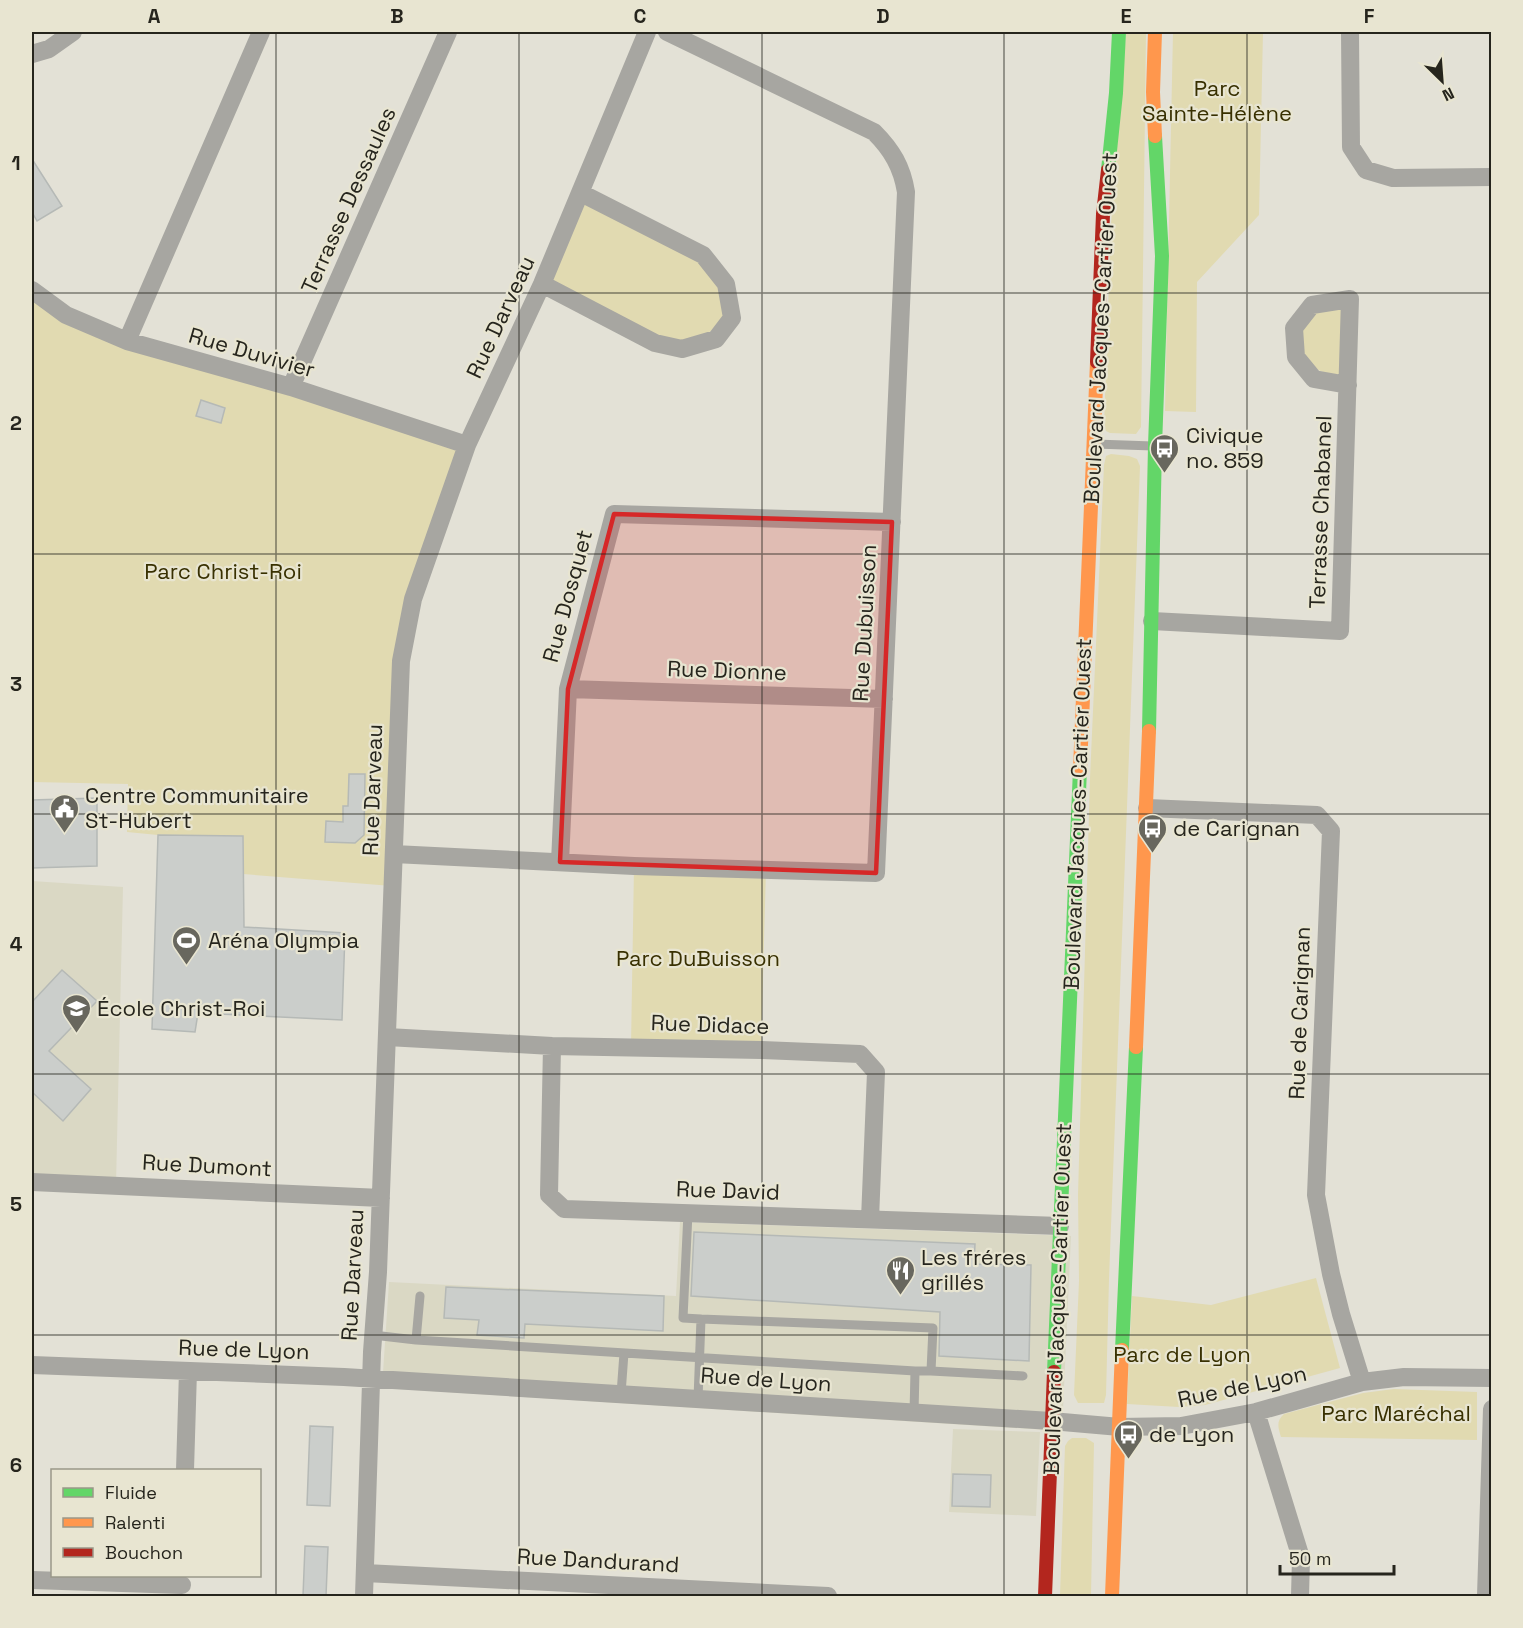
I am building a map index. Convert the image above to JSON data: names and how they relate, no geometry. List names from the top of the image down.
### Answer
{
  "streets": {
    "main road": ["Boulevard Jacques-Cartier Ouest"],
    "street": [
      "Terrasse Dessaules",
      "Rue Darveau",
      "Rue Duvivier",
      "Terrasse Chabanel",
      "Rue Dosquet",
      "Rue Dubuisson",
      "Rue Dionne",
      "Rue de Carignan",
      "Rue Didace",
      "Rue Dumont",
      "Rue David",
      "Rue de Lyon",
      "Rue Dandurand"
    ]
  },
  "crossings": [
    ["Terrasse Dessaules", "Rue Duvivier"],
    ["Rue Darveau", "Rue Duvivier"],
    ["Rue Darveau", "Rue Dubuisson"],
    ["Rue Darveau", "Rue Didace"],
    ["Rue Darveau", "Rue Dumont"],
    ["Rue Darveau", "Rue de Lyon"],
    ["Rue Darveau", "Rue Dandurand"],
    ["Boulevard Jacques-Cartier Ouest", "Rue David"],
    ["Boulevard Jacques-Cartier Ouest", "Rue de Lyon"],
    ["Rue Dosquet", "Rue Dubuisson"],
    ["Rue Dosquet", "Rue Dionne"],
    ["Rue Dubuisson", "Rue Dionne"],
    ["Rue de Carignan", "Rue de Lyon"],
    ["Rue Didace", "Rue David"]
  ],
  "parks": [
    "Parc Sainte-Hélène",
    "Parc Christ-Roi",
    "Parc DuBuisson",
    "Parc de Lyon",
    "Parc Maréchal"
  ],
  "places": {
    "bus stop": ["Civique no. 859", "de Carignan", "de Lyon"],
    "public building": ["Centre Communitaire St-Hubert"],
    "sports": ["Aréna Olympia"],
    "school or university": ["École Christ-Roi"],
    "restaurant": ["Les fréres grillés"]
  },
  "legend": ["Fluide", "Ralenti", "Bouchon"],
  "scale_bar": "50 m",
  "north": "bottom right",
  "grid": {
    "columns": [
      "A",
      "B",
      "C",
      "D",
      "E",
      "F"
    ],
    "rows": [
      "1",
      "2",
      "3",
      "4",
      "5",
      "6"
    ]
  }
}
